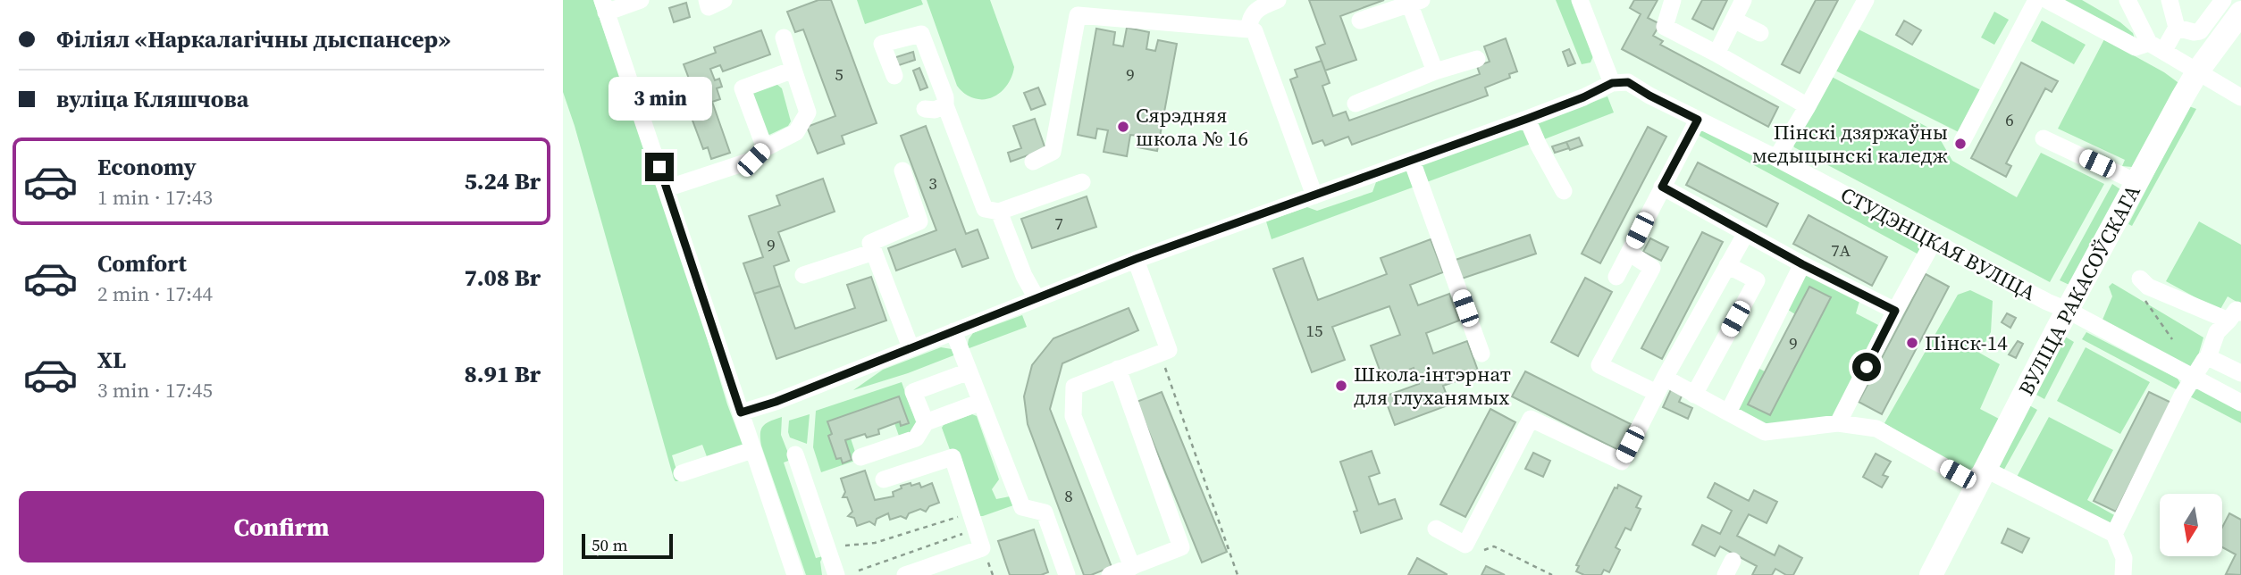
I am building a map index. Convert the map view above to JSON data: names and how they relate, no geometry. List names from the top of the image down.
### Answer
{
  "streets": {
    "main road": ["ВУЛІЦА РАКАСОЎСКАГА"],
    "street": ["СТУДЭНЦКАЯ ВУЛІЦА"]
  },
  "crossings": [
    ["СТУДЭНЦКАЯ ВУЛІЦА", "ВУЛІЦА РАКАСОЎСКАГА"]
  ],
  "places": [
    "Сярэдняя школа № 16",
    "Пінскі дзяржаўны медыцынскі каледж",
    "Пінск-14",
    "Школа-інтэрнат для глуханямых"
  ],
  "house_numbers": [
    "5",
    "9",
    "6",
    "3",
    "7",
    "9",
    "7А",
    "15",
    "9",
    "8"
  ],
  "scale_bar": "50 m",
  "north": "bottom",
  "page": {
    "banner": ["Філіял «Наркалагічны дыспансер»", "вуліца Кляшчова"],
    "bubble": "3 min",
    "list": [
      {
        "name": "Economy",
        "note": "1 min · 17:43",
        "value": "5.24 Br"
      },
      {
        "name": "Comfort",
        "note": "2 min · 17:44",
        "value": "7.08 Br"
      },
      {
        "name": "XL",
        "note": "3 min · 17:45",
        "value": "8.91 Br"
      }
    ],
    "buttons": "Confirm",
    "scale": "50 m"
  }
}
